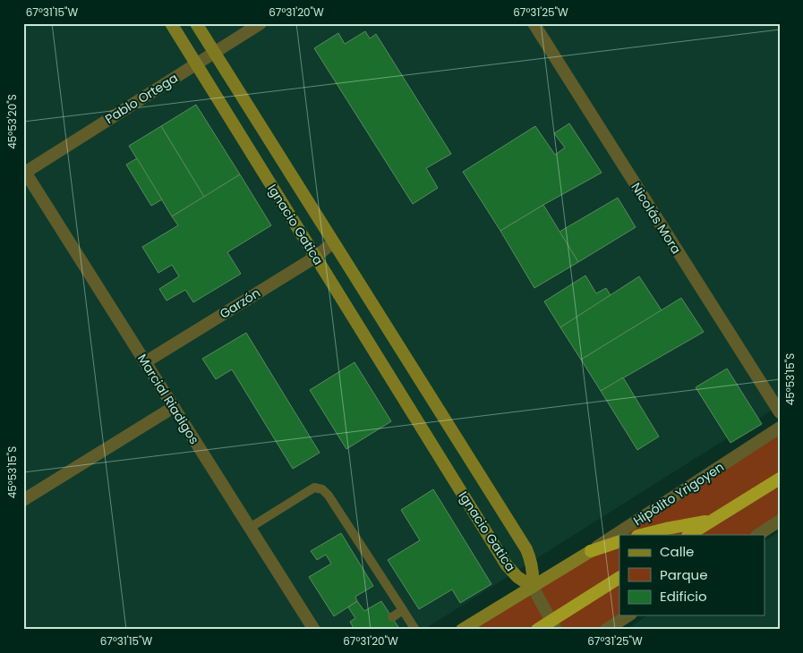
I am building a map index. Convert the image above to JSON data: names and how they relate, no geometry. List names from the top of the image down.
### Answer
{
  "streets": {
    "main road": ["Ignacio Gatica", "Hipólito Yrigoyen"],
    "street": [
      "Pablo Ortega",
      "Nicolás Mora",
      "Garzón",
      "Marcial Riadigos"
    ]
  },
  "crossings": [
    ["Pablo Ortega", "Ignacio Gatica"],
    ["Pablo Ortega", "Marcial Riadigos"],
    ["Ignacio Gatica", "Garzón"],
    ["Ignacio Gatica", "Hipólito Yrigoyen"],
    ["Garzón", "Marcial Riadigos"]
  ],
  "legend": ["Calle", "Parque", "Edificio"],
  "coordinates": [
    "67°31'15\"W",
    "67°31'20\"W",
    "67°31'25\"W",
    "45°53'20\"S",
    "45°53'15\"S"
  ]
}
